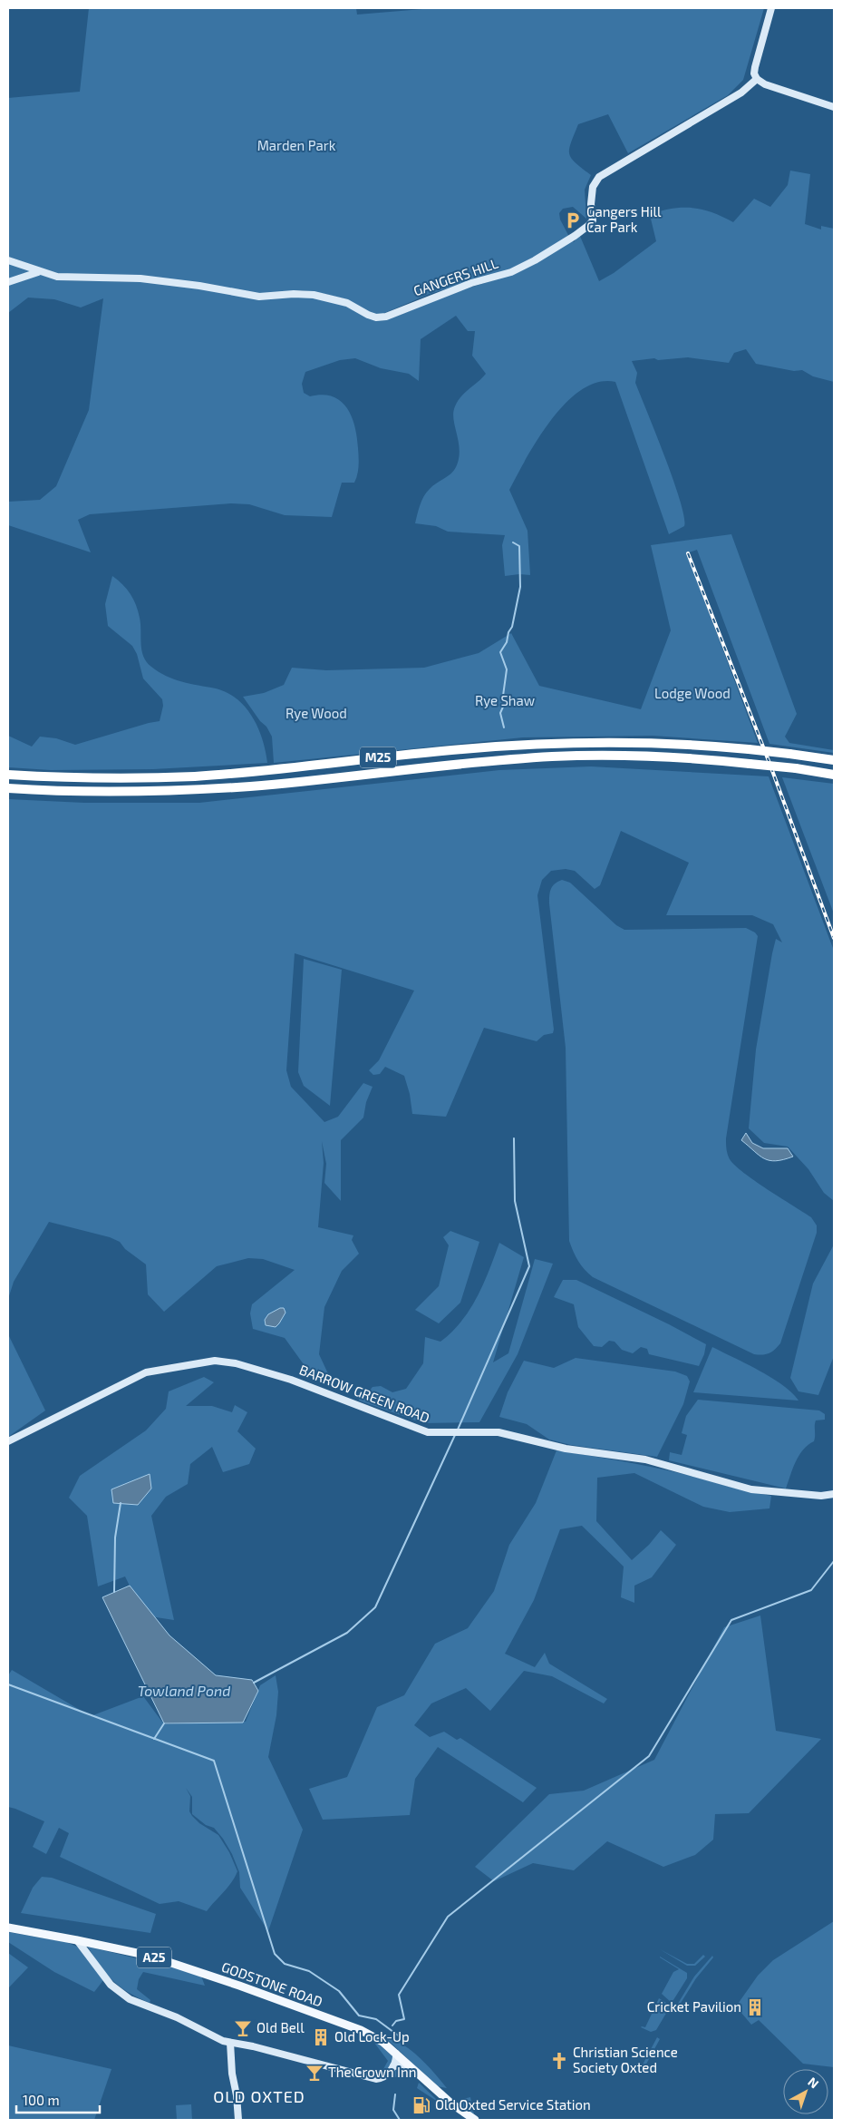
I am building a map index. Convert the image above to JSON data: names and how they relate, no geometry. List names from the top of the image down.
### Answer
{
  "streets": {
    "highway": ["M25"],
    "main road": ["A25", "GODSTONE ROAD"],
    "street": ["GANGERS HILL", "BARROW GREEN ROAD"]
  },
  "districts": ["OLD OXTED"],
  "water": ["Towland Pond"],
  "parks": [
    "Marden Park",
    "Lodge Wood",
    "Rye Shaw",
    "Rye Wood"
  ],
  "places": {
    "parking": ["Gangers Hill Car Park"],
    "building": ["Cricket Pavilion", "Old Lock-Up"],
    "bar": ["Old Bell", "The Crown Inn"],
    "church": ["Christian Science Society Oxted"],
    "fuel station": ["Old Oxted Service Station"]
  },
  "scale_bar": "100 m",
  "north": "top right"
}
